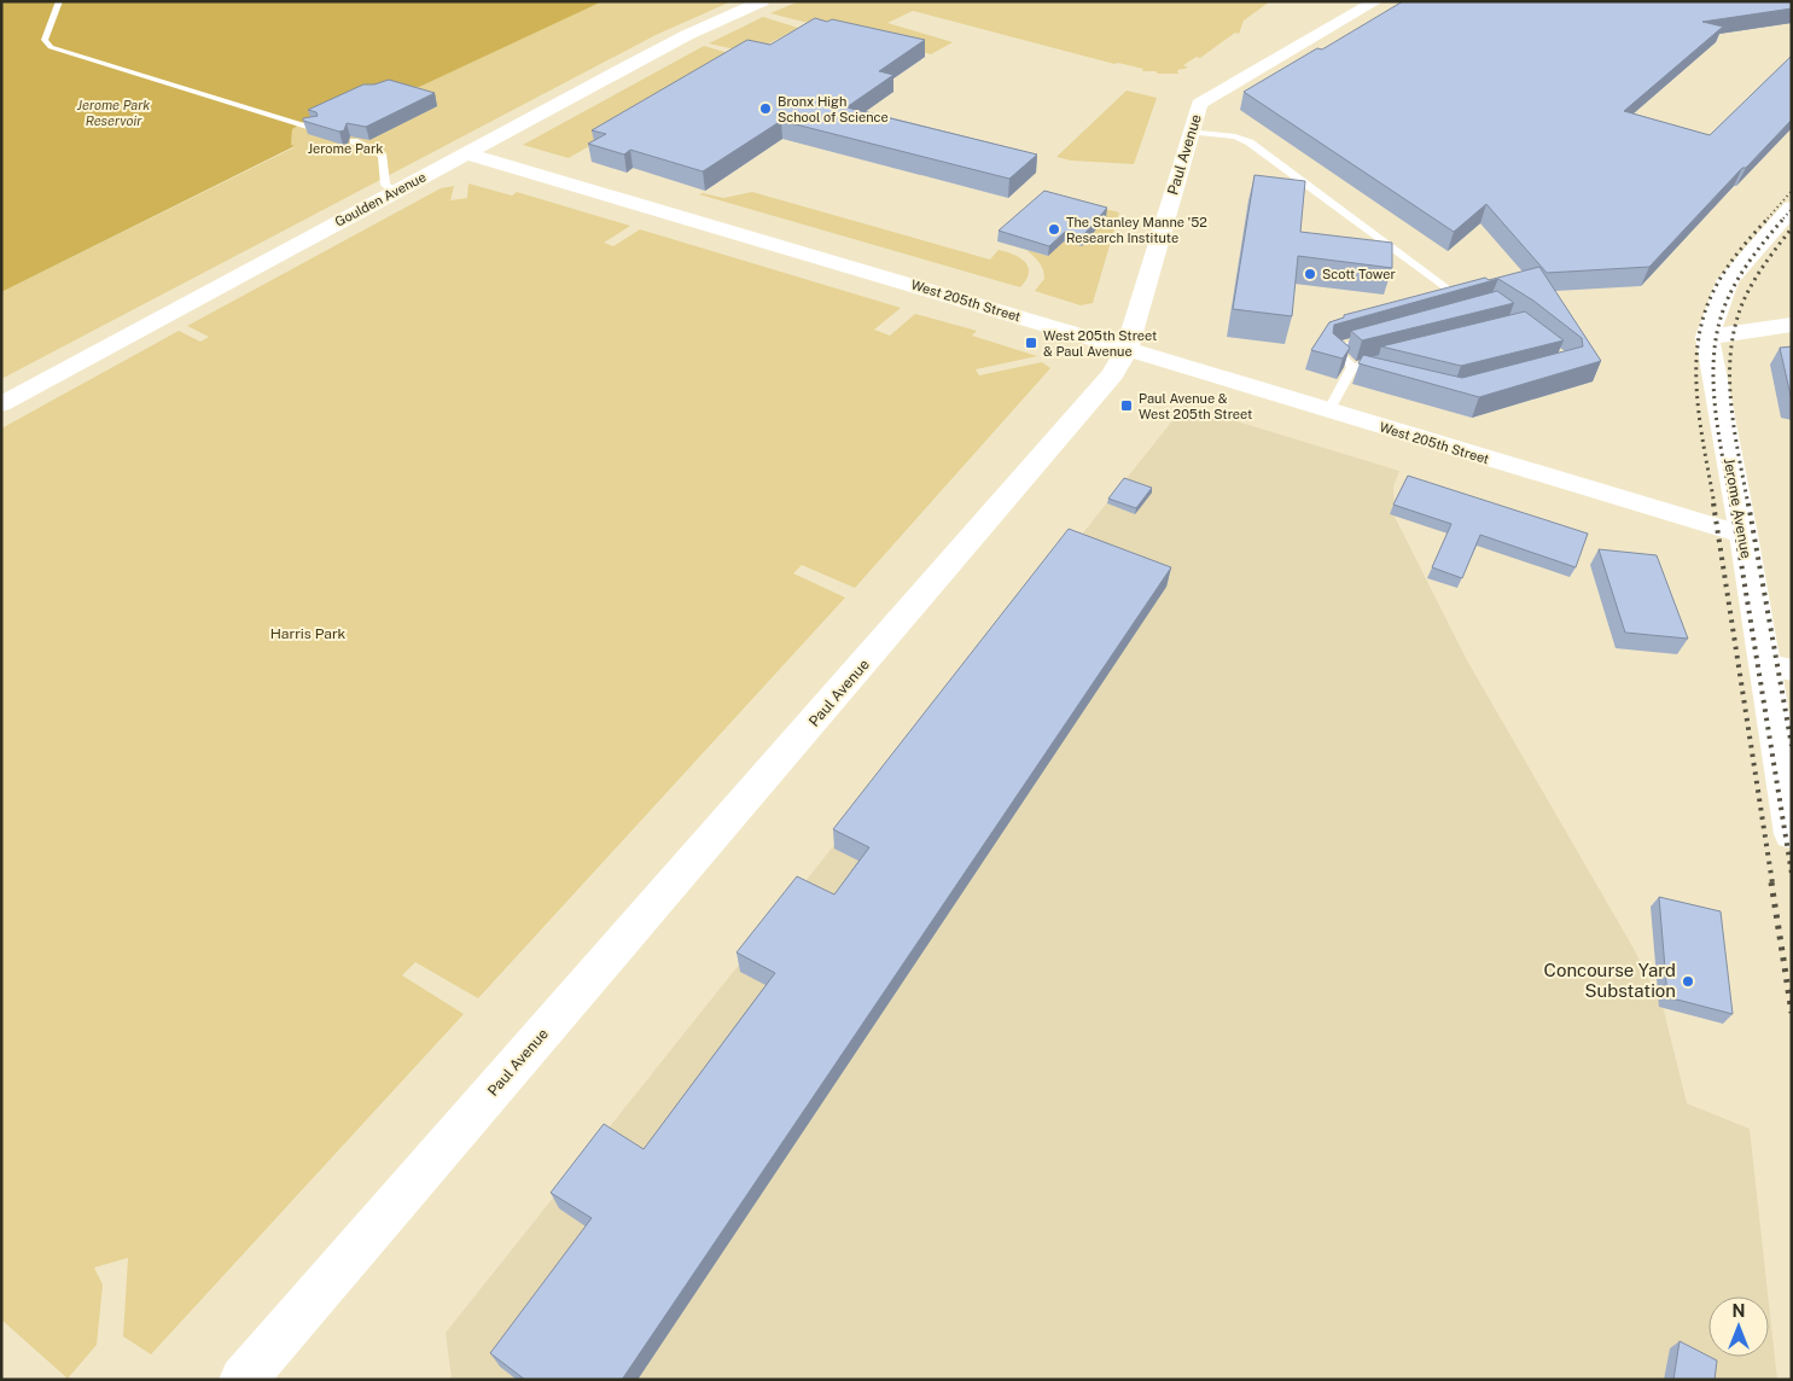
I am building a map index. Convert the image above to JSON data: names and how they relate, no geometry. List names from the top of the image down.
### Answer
{
  "streets": {
    "main road": ["Jerome Avenue"],
    "street": ["Paul Avenue", "Goulden Avenue", "West 205th Street"]
  },
  "crossings": [
    ["Paul Avenue", "West 205th Street"],
    ["Goulden Avenue", "West 205th Street"],
    ["West 205th Street", "Jerome Avenue"]
  ],
  "water": ["Jerome Park Reservoir"],
  "parks": ["Jerome Park", "Harris Park"],
  "places": {
    "other": [
      "Bronx High School of Science",
      "The Stanley Manne '52 Research Institute",
      "Scott Tower",
      "Concourse Yard Substation"
    ],
    "transit": ["West 205th Street & Paul Avenue", "Paul Avenue & West 205th Street"]
  },
  "north": "top"
}
